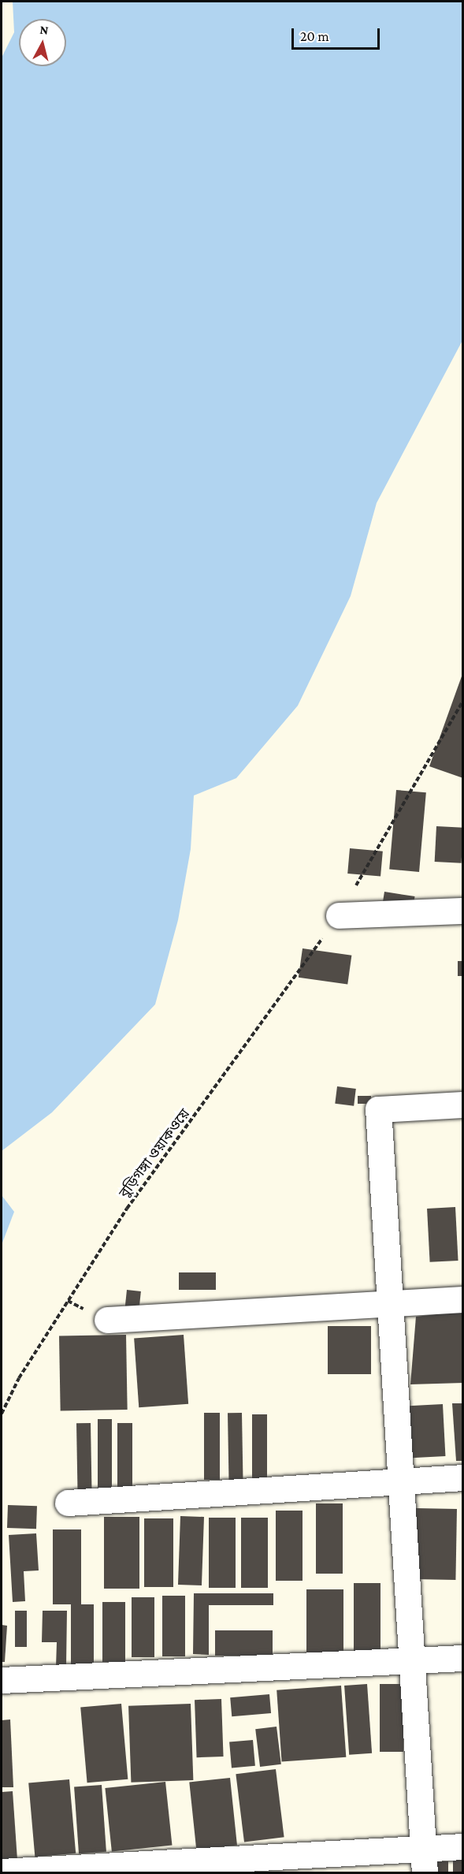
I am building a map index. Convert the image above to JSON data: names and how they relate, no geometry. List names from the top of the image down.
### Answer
{
  "streets": {
    "path": ["বুড়িগঙ্গা ওয়াকওয়ে"]
  },
  "scale_bar": "20 m",
  "north": "top"
}
